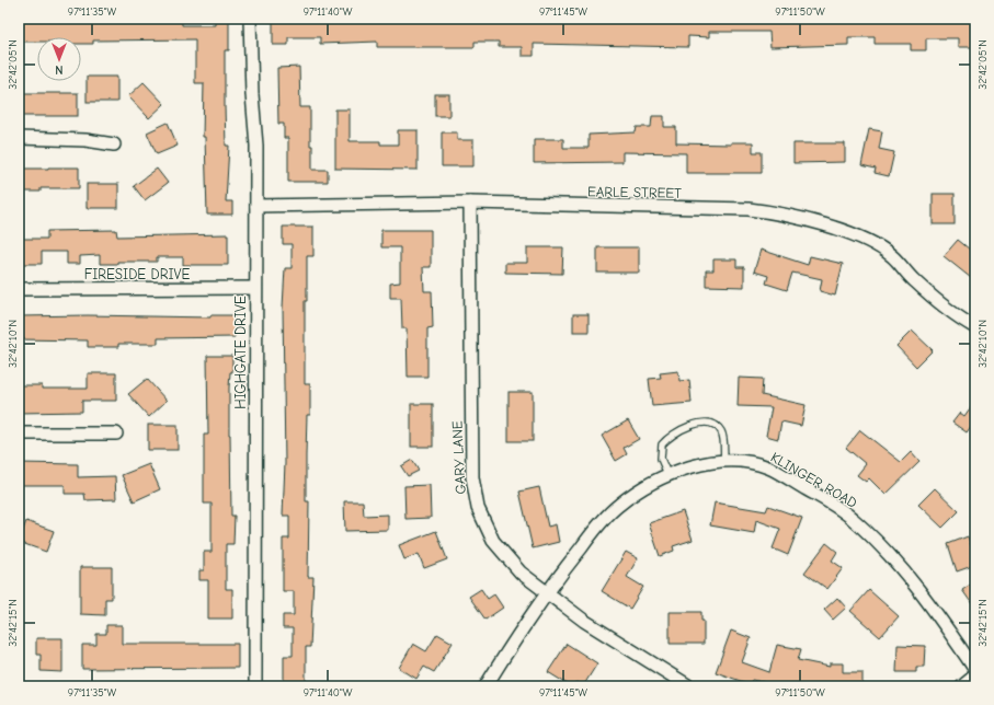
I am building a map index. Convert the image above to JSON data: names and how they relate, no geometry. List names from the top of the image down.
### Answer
{
  "streets": {
    "street": [
      "EARLE STREET",
      "FIRESIDE DRIVE",
      "HIGHGATE DRIVE",
      "GARY LANE",
      "KLINGER ROAD"
    ]
  },
  "crossings": [
    ["EARLE STREET", "HIGHGATE DRIVE"],
    ["EARLE STREET", "GARY LANE"],
    ["FIRESIDE DRIVE", "HIGHGATE DRIVE"],
    ["GARY LANE", "KLINGER ROAD"]
  ],
  "north": "bottom",
  "coordinates": [
    "97°11'35\"W",
    "97°11'40\"W",
    "97°11'45\"W",
    "97°11'50\"W",
    "32°42'05\"N",
    "32°42'10\"N",
    "32°42'15\"N"
  ]
}
